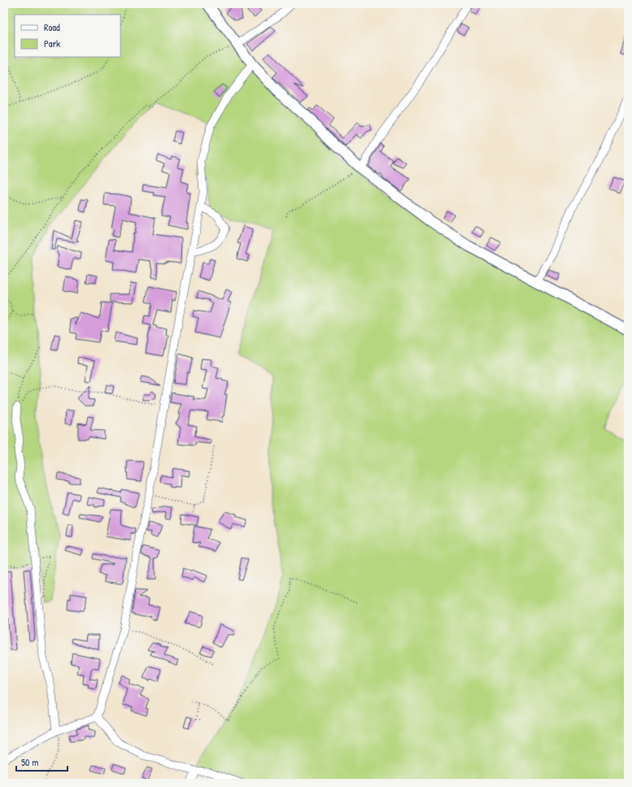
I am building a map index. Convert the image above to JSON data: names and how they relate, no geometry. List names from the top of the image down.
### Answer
{
  "legend": ["Road", "Park"],
  "scale_bar": "50 m"
}
